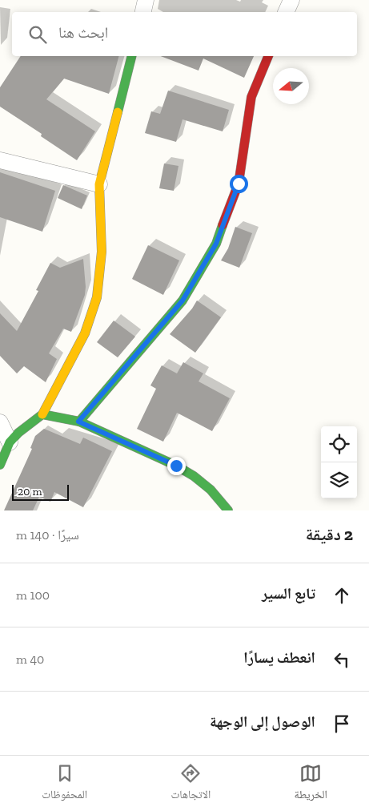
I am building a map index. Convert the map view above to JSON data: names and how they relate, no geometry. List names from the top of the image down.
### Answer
{
  "scale_bar": "20 m",
  "north": "left",
  "page": {
    "search": "ابحث هنا",
    "scale": "20 m",
    "heading": ["2 دقيقة", "سيرًا · 140 m"],
    "list": [
      ["تابع السير", "100 m"],
      ["انعطف يسارًا", "40 m"],
      "الوصول إلى الوجهة"
    ],
    "nav": ["الخريطة", "الاتجاهات", "المحفوظات"]
  }
}
